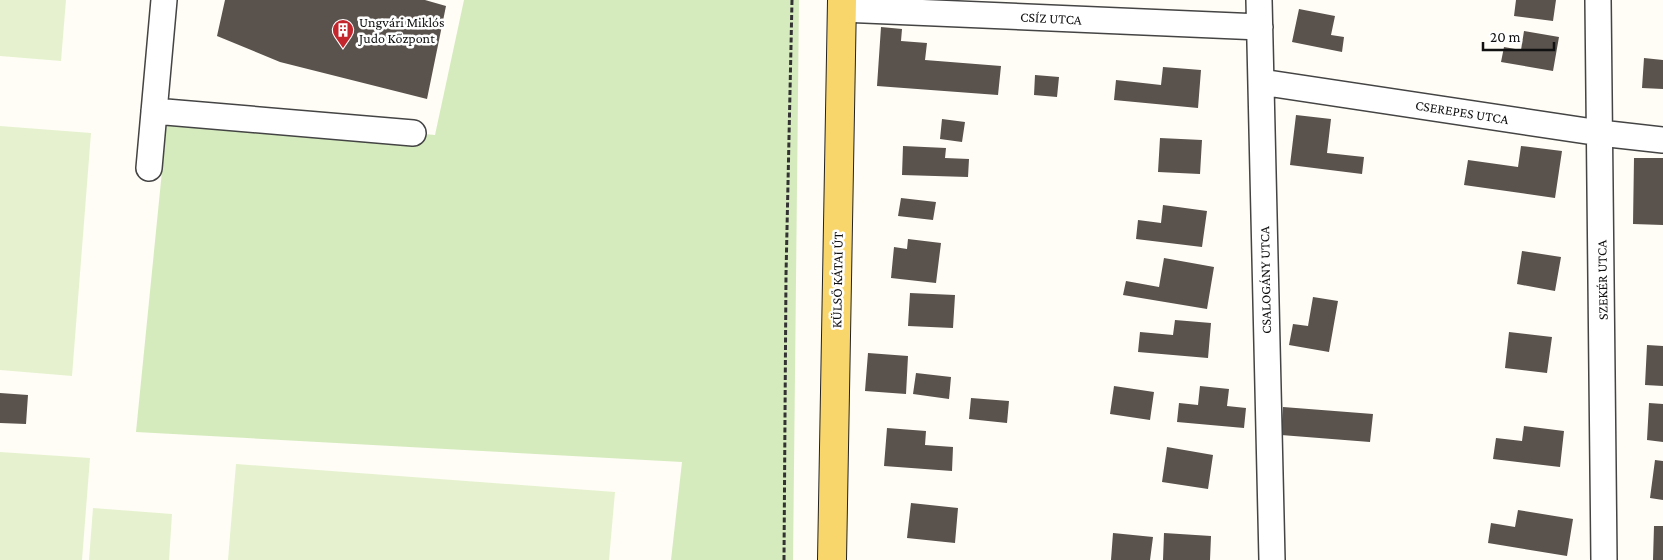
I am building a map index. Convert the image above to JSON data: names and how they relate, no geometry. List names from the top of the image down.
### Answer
{
  "streets": {
    "main road": ["KÜLSŐ KÁTAI ÚT"],
    "street": [
      "CSÍZ UTCA",
      "CSEREPES UTCA",
      "CSALOGÁNY UTCA",
      "SZEKÉR UTCA"
    ]
  },
  "crossings": [
    ["CSÍZ UTCA", "KÜLSŐ KÁTAI ÚT"],
    ["CSÍZ UTCA", "CSALOGÁNY UTCA"],
    ["CSEREPES UTCA", "CSALOGÁNY UTCA"],
    ["CSEREPES UTCA", "SZEKÉR UTCA"]
  ],
  "places": {
    "building": ["Ungvári Miklós Judo Központ"]
  },
  "scale_bar": "20 m"
}
